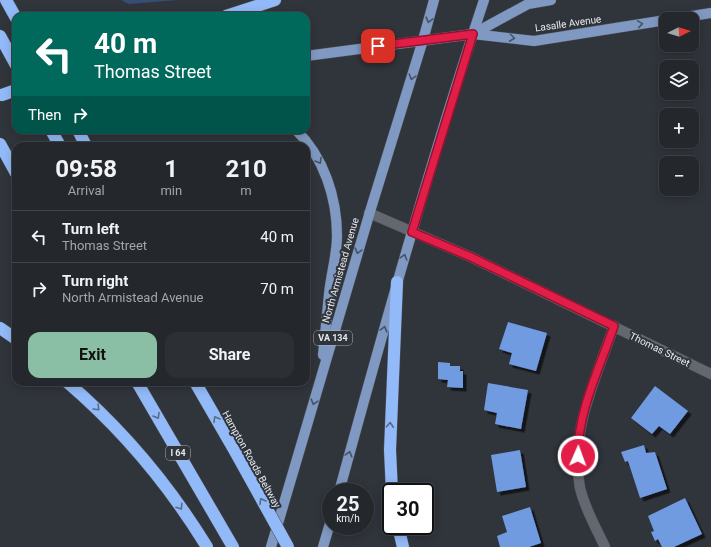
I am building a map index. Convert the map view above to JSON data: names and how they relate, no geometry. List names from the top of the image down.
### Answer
{
  "streets": {
    "highway": ["I 64", "Hampton Roads Beltway"],
    "main road": ["Lasalle Avenue", "North Armistead Avenue", "VA 134"],
    "street": ["Thomas Street"]
  },
  "crossings": [
    ["Lasalle Avenue", "North Armistead Avenue"],
    ["North Armistead Avenue", "Thomas Street"]
  ],
  "north": "right",
  "page": {
    "map_buttons": ["+", "−"],
    "turn": ["40 m", "Thomas Street"],
    "then": "Then",
    "eta": [
      "09:58",
      "Arrival",
      "1",
      "min",
      "210",
      "m"
    ],
    "list": [
      {
        "name": "Turn left",
        "note": "Thomas Street",
        "value": "40 m"
      },
      {
        "name": "Turn right",
        "note": "North Armistead Avenue",
        "value": "70 m"
      }
    ],
    "buttons": ["Exit", "Share"],
    "speed": "25 km/h",
    "limit": "30"
  }
}
